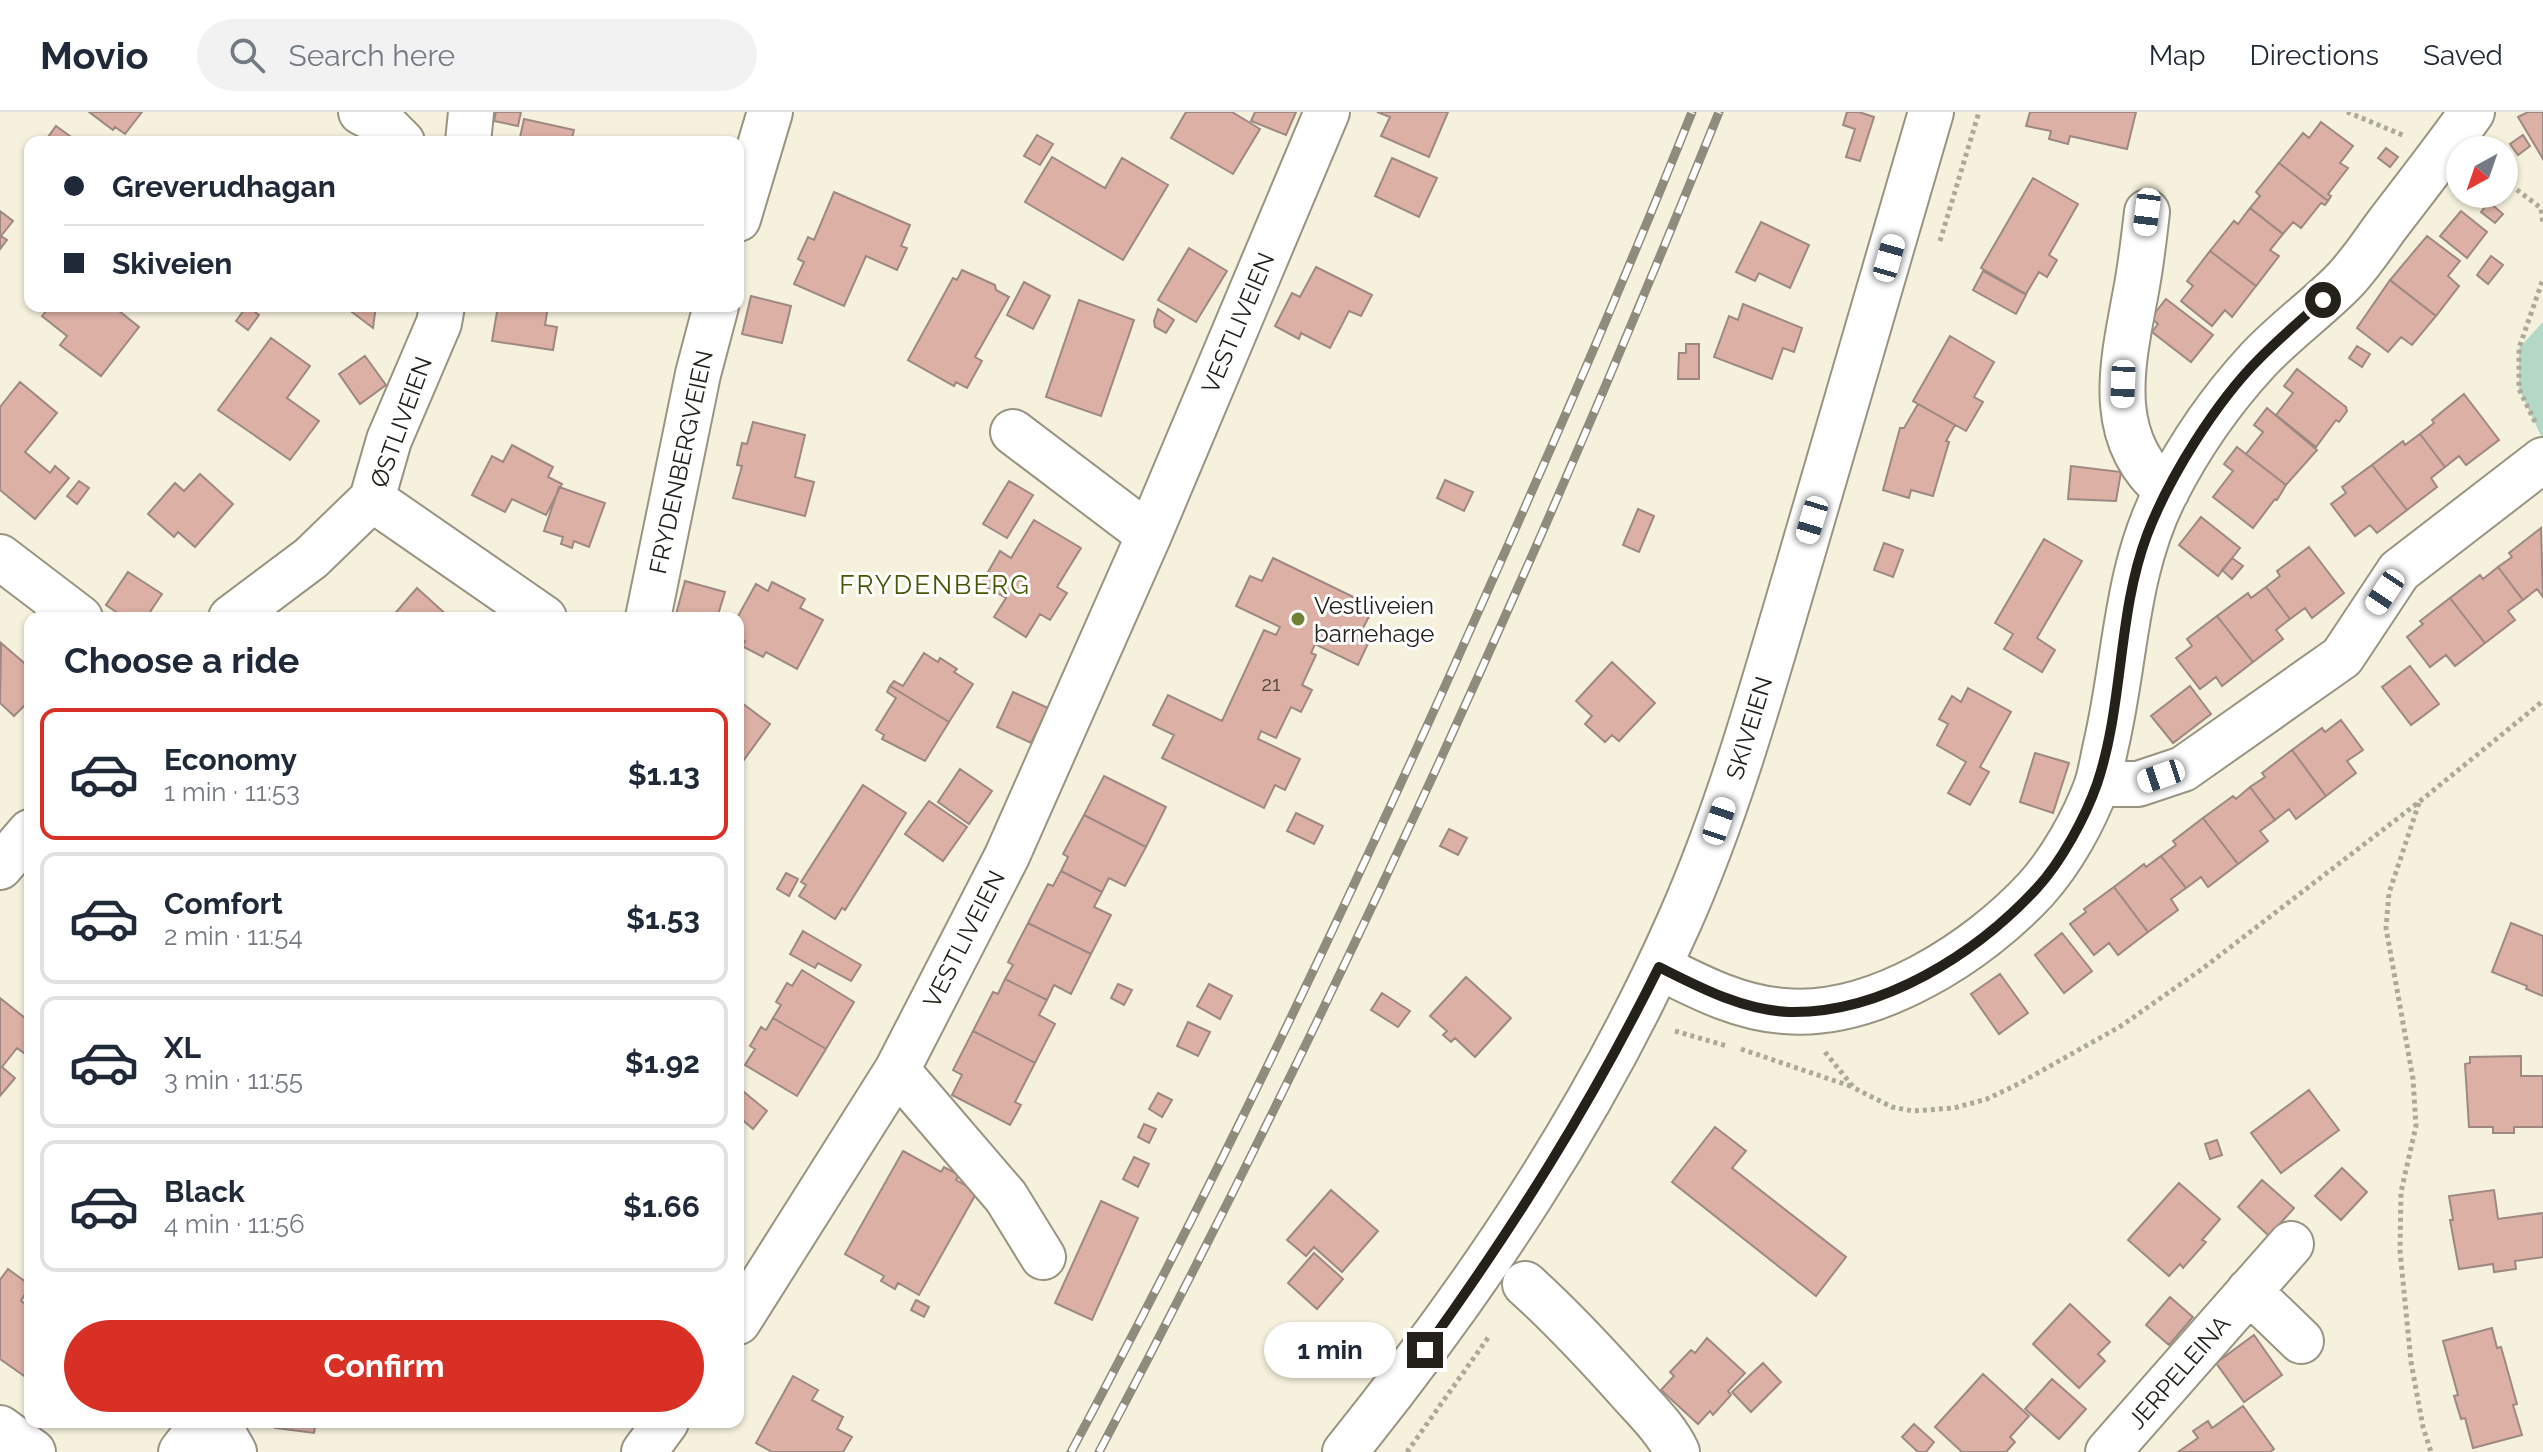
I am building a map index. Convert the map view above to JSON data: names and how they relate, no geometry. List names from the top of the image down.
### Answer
{
  "streets": {
    "street": [
      "VESTLIVEIEN",
      "ØSTLIVEIEN",
      "FRYDENBERGVEIEN",
      "SKIVEIEN",
      "JERPELEINA"
    ]
  },
  "districts": ["FRYDENBERG"],
  "places": ["Vestliveien barnehage"],
  "house_numbers": ["21"],
  "north": "bottom left",
  "page": {
    "header": "Movio",
    "search": "Search here",
    "nav": ["Map", "Directions", "Saved"],
    "banner": ["Greverudhagan", "Skiveien"],
    "heading": "Choose a ride",
    "list": [
      {
        "name": "Economy",
        "note": "1 min · 11:53",
        "value": "$1.13"
      },
      {
        "name": "Comfort",
        "note": "2 min · 11:54",
        "value": "$1.53"
      },
      {
        "name": "XL",
        "note": "3 min · 11:55",
        "value": "$1.92"
      },
      {
        "name": "Black",
        "note": "4 min · 11:56",
        "value": "$1.66"
      }
    ],
    "buttons": "Confirm",
    "bubble": "1 min"
  }
}
